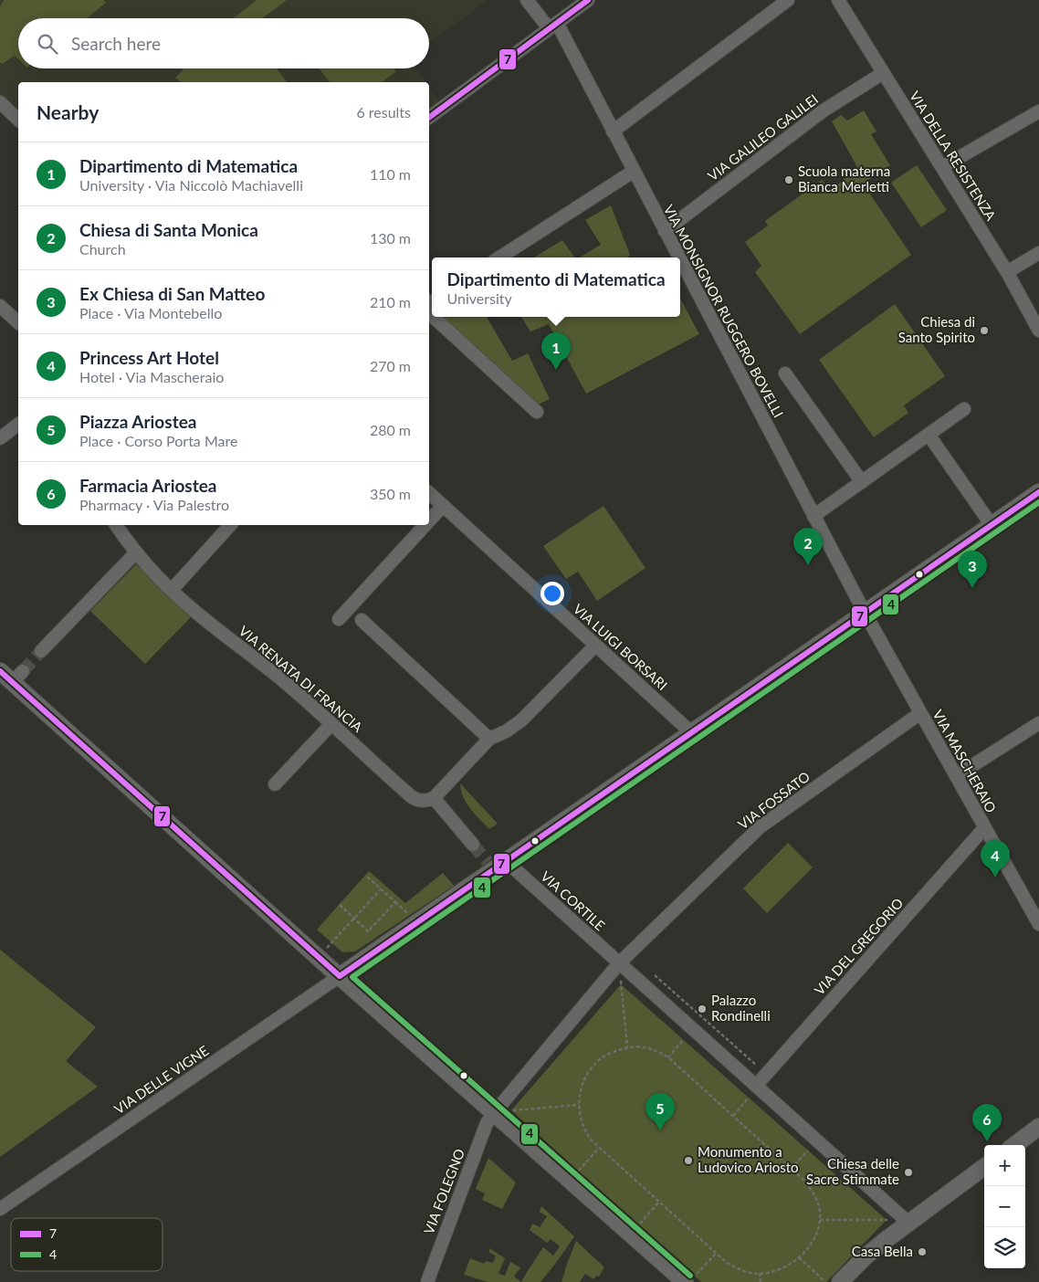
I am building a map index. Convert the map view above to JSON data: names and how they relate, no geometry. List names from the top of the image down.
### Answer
{
  "streets": {
    "street": [
      "VIA GALILEO GALILEI",
      "VIA DELLA RESISTENZA",
      "VIA MONSIGNOR RUGGERO BOVELLI",
      "VIA LUIGI BORSARI",
      "VIA RENATA DI FRANCIA",
      "VIA MASCHERAIO",
      "VIA FOSSATO",
      "VIA CORTILE",
      "VIA DEL GREGORIO",
      "VIA DELLE VIGNE",
      "VIA FOLEGNO"
    ]
  },
  "crossings": [
    ["VIA GALILEO GALILEI", "VIA DELLA RESISTENZA"],
    ["VIA GALILEO GALILEI", "VIA MONSIGNOR RUGGERO BOVELLI"],
    ["VIA MONSIGNOR RUGGERO BOVELLI", "VIA MASCHERAIO"],
    ["VIA MASCHERAIO", "VIA FOSSATO"],
    ["VIA MASCHERAIO", "VIA DEL GREGORIO"],
    ["VIA FOSSATO", "VIA CORTILE"],
    ["VIA FOSSATO", "VIA FOLEGNO"],
    ["VIA CORTILE", "VIA DEL GREGORIO"]
  ],
  "places": [
    "Scuola materna Bianca Merletti",
    "Chiesa di Santo Spirito",
    "Palazzo Rondinelli",
    "Monumento a Ludovico Ariosto",
    "Chiesa delle Sacre Stimmate",
    "Casa Bella"
  ],
  "lines": ["transit line 7", "transit line 4"],
  "legend": ["7", "4"],
  "page": {
    "search": "Search here",
    "heading": ["Nearby", "6 results"],
    "list": [
      {
        "mark": "1",
        "name": "Dipartimento di Matematica",
        "note": "University · Via Niccolò Machiavelli",
        "value": "110 m"
      },
      {
        "mark": "2",
        "name": "Chiesa di Santa Monica",
        "note": "Church",
        "value": "130 m"
      },
      {
        "mark": "3",
        "name": "Ex Chiesa di San Matteo",
        "note": "Place · Via Montebello",
        "value": "210 m"
      },
      {
        "mark": "4",
        "name": "Princess Art Hotel",
        "note": "Hotel · Via Mascheraio",
        "value": "270 m"
      },
      {
        "mark": "5",
        "name": "Piazza Ariostea",
        "note": "Place · Corso Porta Mare",
        "value": "280 m"
      },
      {
        "mark": "6",
        "name": "Farmacia Ariostea",
        "note": "Pharmacy · Via Palestro",
        "value": "350 m"
      }
    ],
    "popup": ["Dipartimento di Matematica", "University"],
    "pins": [
      "1",
      "2",
      "3",
      "4",
      "5",
      "6"
    ],
    "map_buttons": ["+", "−"]
  }
}
